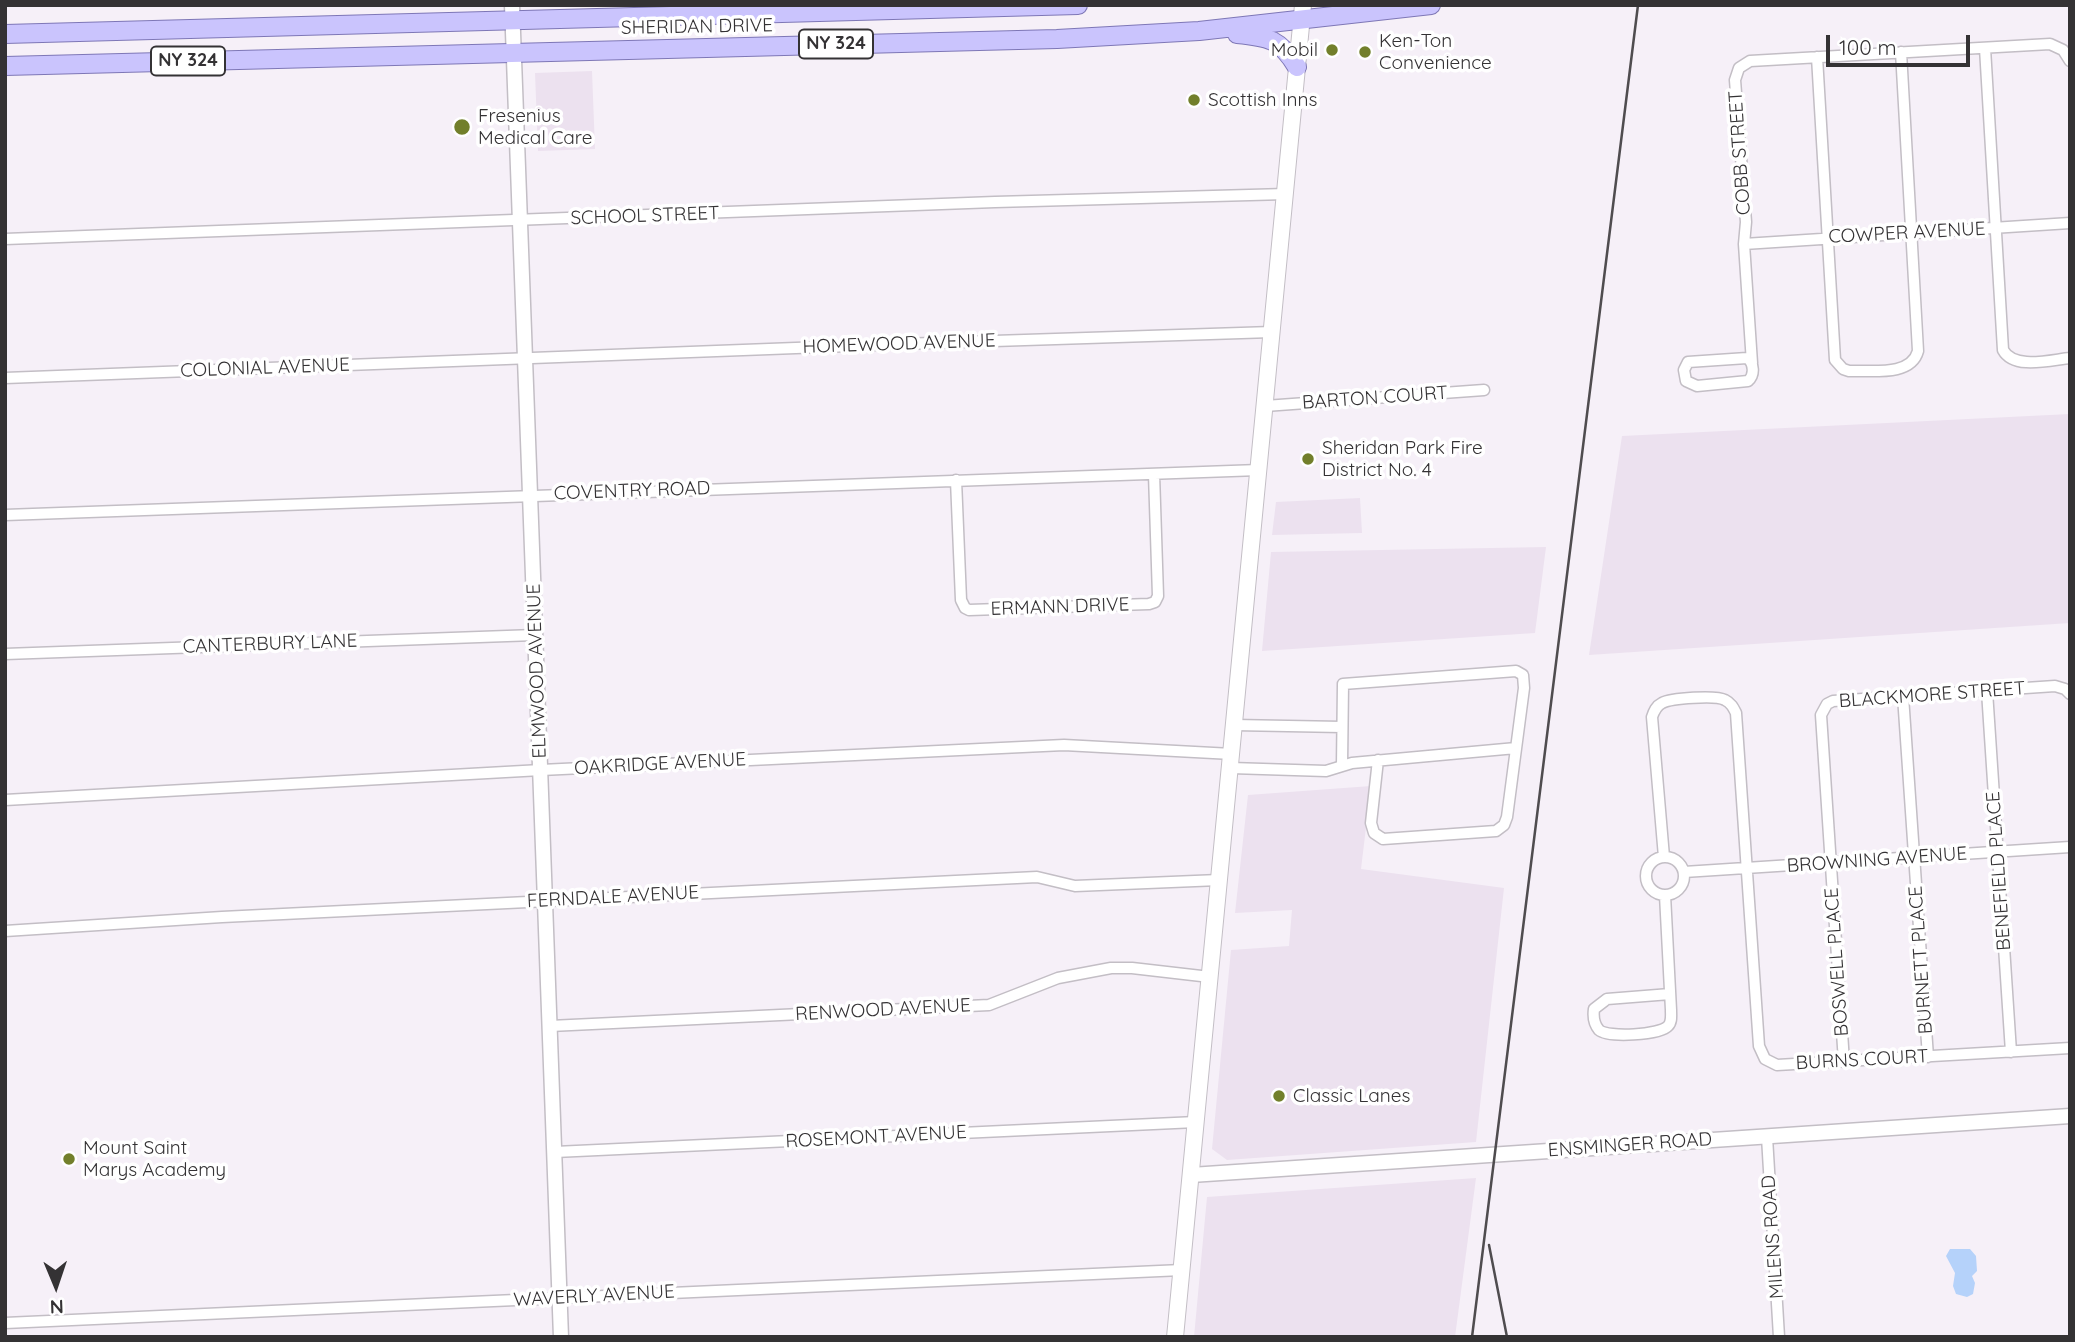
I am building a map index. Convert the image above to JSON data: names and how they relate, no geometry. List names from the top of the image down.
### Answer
{
  "streets": {
    "main road": ["SHERIDAN DRIVE", "NY 324"],
    "street": [
      "COBB STREET",
      "SCHOOL STREET",
      "COWPER AVENUE",
      "HOMEWOOD AVENUE",
      "COLONIAL AVENUE",
      "BARTON COURT",
      "COVENTRY ROAD",
      "ERMANN DRIVE",
      "CANTERBURY LANE",
      "ELMWOOD AVENUE",
      "BLACKMORE STREET",
      "OAKRIDGE AVENUE",
      "BROWNING AVENUE",
      "BENEFIELD PLACE",
      "FERNDALE AVENUE",
      "BURNETT PLACE",
      "BOSWELL PLACE",
      "RENWOOD AVENUE",
      "BURNS COURT",
      "ROSEMONT AVENUE",
      "ENSMINGER ROAD",
      "MILENS ROAD",
      "WAVERLY AVENUE"
    ]
  },
  "crossings": [
    ["SHERIDAN DRIVE", "ELMWOOD AVENUE"],
    ["COBB STREET", "COWPER AVENUE"],
    ["SCHOOL STREET", "ELMWOOD AVENUE"],
    ["HOMEWOOD AVENUE", "COLONIAL AVENUE"],
    ["HOMEWOOD AVENUE", "ELMWOOD AVENUE"],
    ["COLONIAL AVENUE", "ELMWOOD AVENUE"],
    ["COVENTRY ROAD", "ERMANN DRIVE"],
    ["COVENTRY ROAD", "ELMWOOD AVENUE"],
    ["CANTERBURY LANE", "ELMWOOD AVENUE"],
    ["ELMWOOD AVENUE", "OAKRIDGE AVENUE"],
    ["ELMWOOD AVENUE", "FERNDALE AVENUE"],
    ["ELMWOOD AVENUE", "RENWOOD AVENUE"],
    ["ELMWOOD AVENUE", "ROSEMONT AVENUE"],
    ["ELMWOOD AVENUE", "WAVERLY AVENUE"],
    ["BLACKMORE STREET", "BROWNING AVENUE"],
    ["BLACKMORE STREET", "BENEFIELD PLACE"],
    ["BLACKMORE STREET", "BURNETT PLACE"],
    ["BLACKMORE STREET", "BOSWELL PLACE"],
    ["BROWNING AVENUE", "BENEFIELD PLACE"],
    ["BROWNING AVENUE", "BURNETT PLACE"],
    ["BROWNING AVENUE", "BOSWELL PLACE"],
    ["BROWNING AVENUE", "BURNS COURT"],
    ["BENEFIELD PLACE", "BURNS COURT"],
    ["BURNETT PLACE", "BURNS COURT"],
    ["BOSWELL PLACE", "BURNS COURT"],
    ["ENSMINGER ROAD", "MILENS ROAD"]
  ],
  "places": [
    "Mobil",
    "Ken-Ton Convenience",
    "Scottish Inns",
    "Fresenius Medical Care",
    "Sheridan Park Fire District No. 4",
    "Classic Lanes",
    "Mount Saint Marys Academy"
  ],
  "scale_bar": "100 m",
  "north": "bottom"
}
